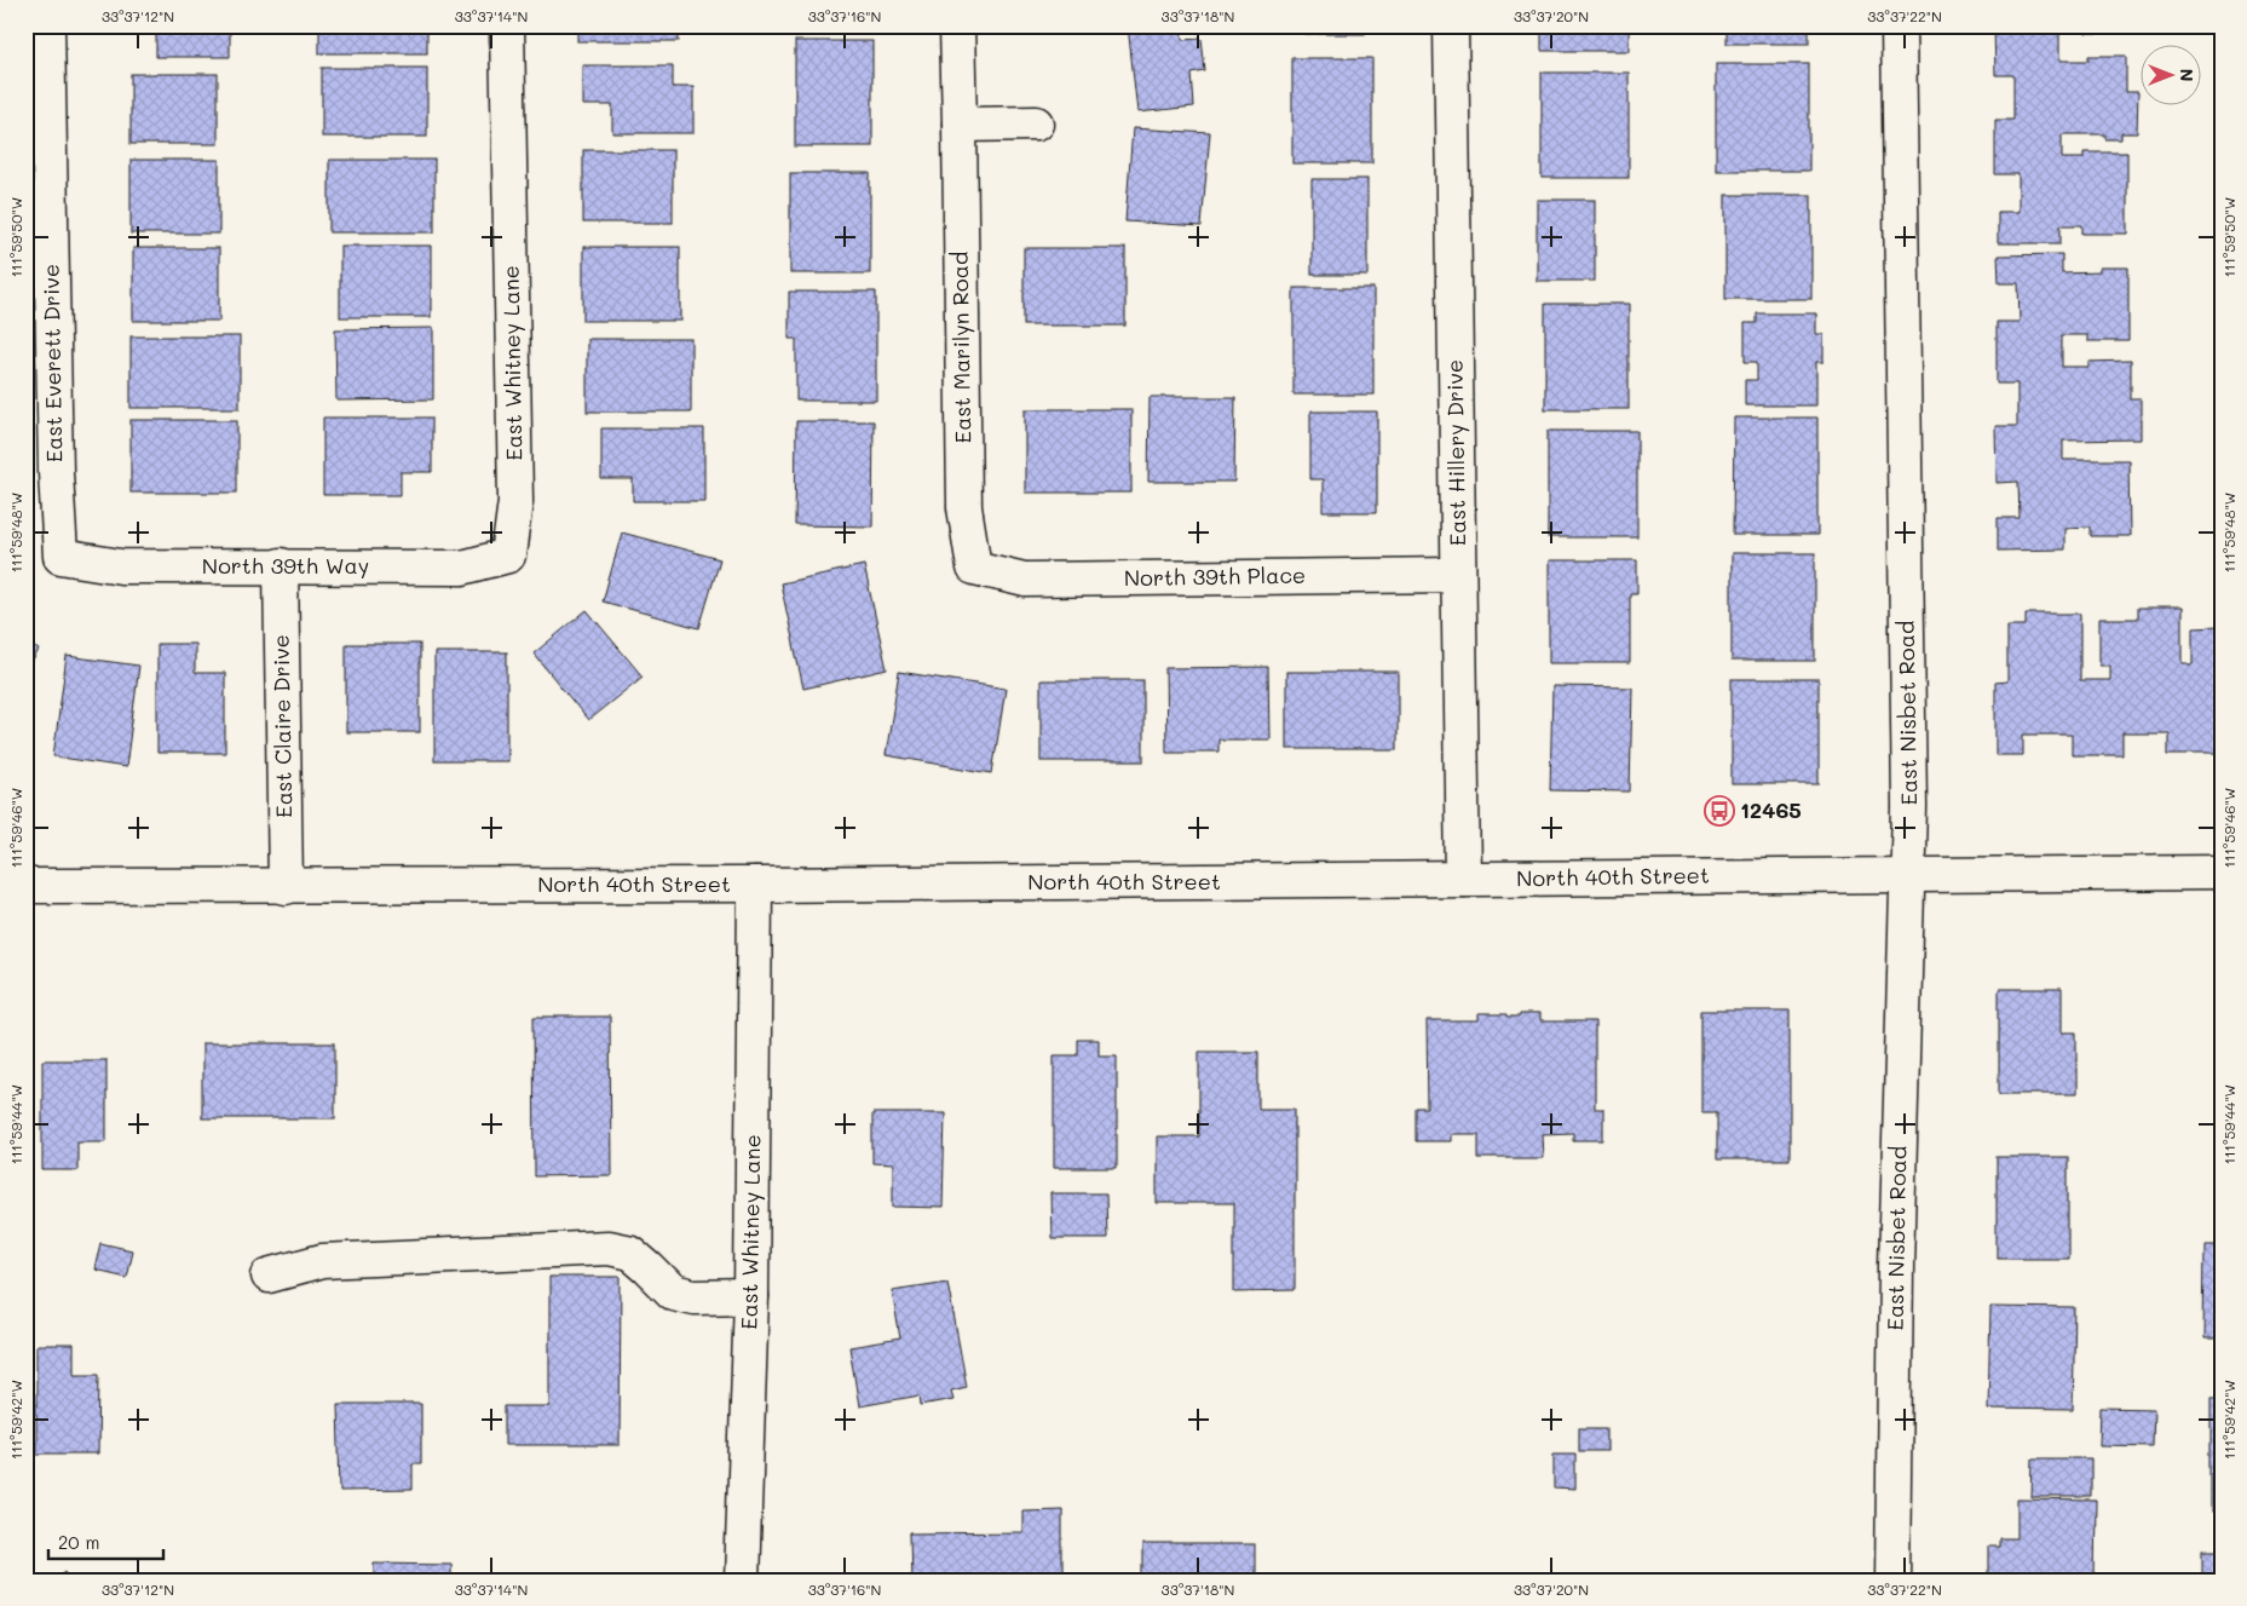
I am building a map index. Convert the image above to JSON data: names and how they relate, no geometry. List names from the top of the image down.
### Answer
{
  "streets": {
    "street": [
      "East Marilyn Road",
      "East Everett Drive",
      "East Whitney Lane",
      "East Hillery Drive",
      "North 39th Way",
      "North 39th Place",
      "East Nisbet Road",
      "East Claire Drive",
      "North 40th Street"
    ]
  },
  "crossings": [
    ["East Marilyn Road", "North 39th Place"],
    ["East Everett Drive", "North 39th Way"],
    ["East Whitney Lane", "North 39th Way"],
    ["East Whitney Lane", "North 40th Street"],
    ["East Hillery Drive", "North 39th Place"],
    ["East Hillery Drive", "North 40th Street"],
    ["North 39th Way", "East Claire Drive"],
    ["East Nisbet Road", "North 40th Street"],
    ["East Claire Drive", "North 40th Street"]
  ],
  "places": {
    "bus stop": ["12465"]
  },
  "scale_bar": "20 m",
  "north": "right",
  "coordinates": [
    "33°37'12\"N",
    "33°37'14\"N",
    "33°37'16\"N",
    "33°37'18\"N",
    "33°37'20\"N",
    "33°37'22\"N",
    "111°59'50\"W",
    "111°59'48\"W",
    "111°59'46\"W",
    "111°59'44\"W",
    "111°59'42\"W"
  ]
}
